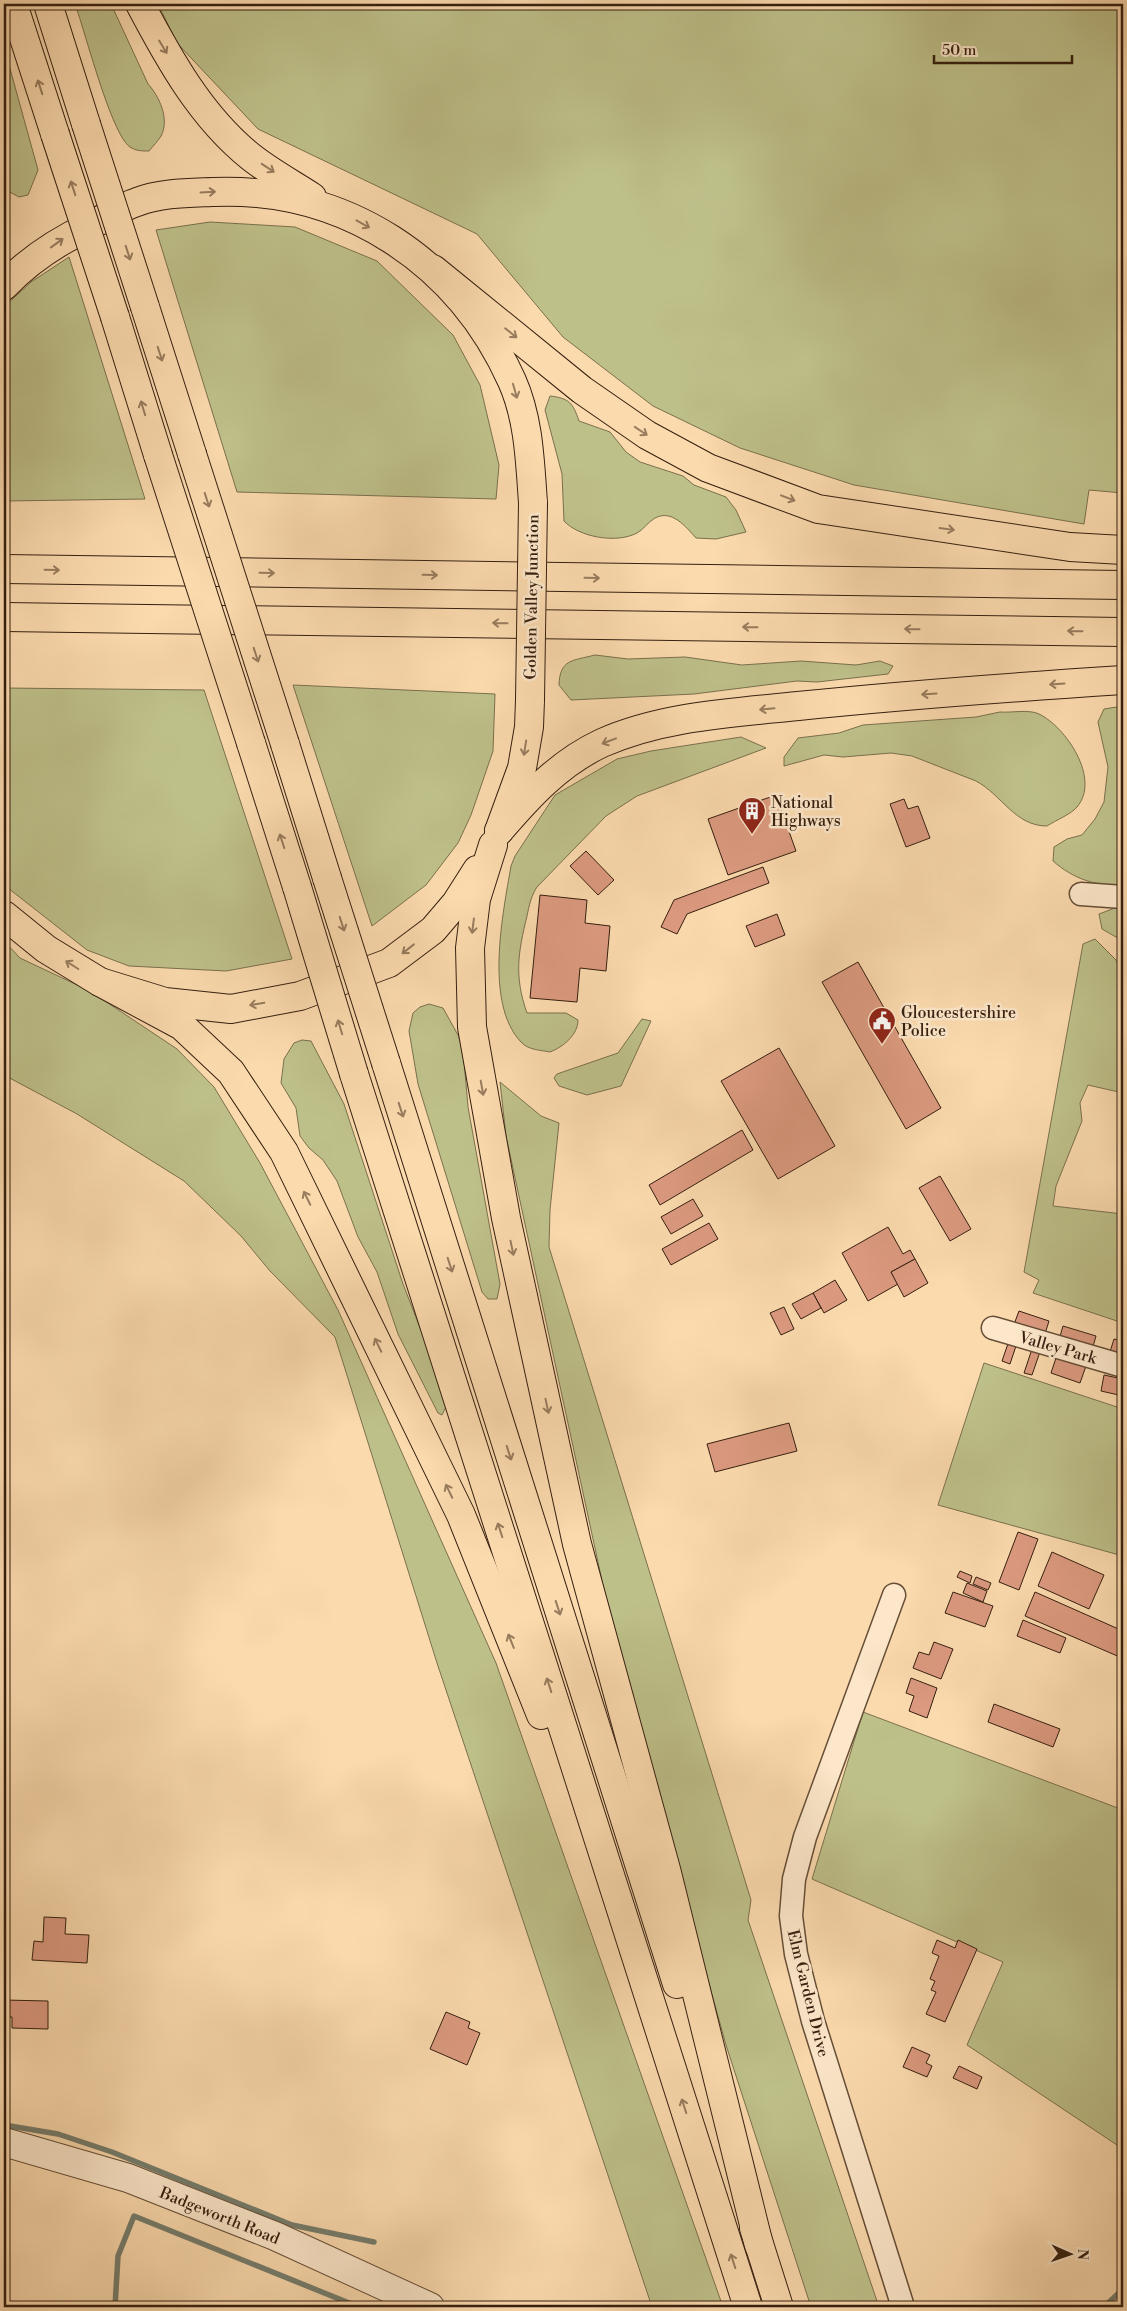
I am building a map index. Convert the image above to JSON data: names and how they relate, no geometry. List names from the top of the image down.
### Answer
{
  "streets": {
    "highway": ["Golden Valley Junction"],
    "street": ["Valley Park", "Elm Garden Drive", "Badgeworth Road"]
  },
  "places": {
    "building": ["National Highways"],
    "public building": ["Gloucestershire Police"]
  },
  "scale_bar": "50 m",
  "north": "right"
}
